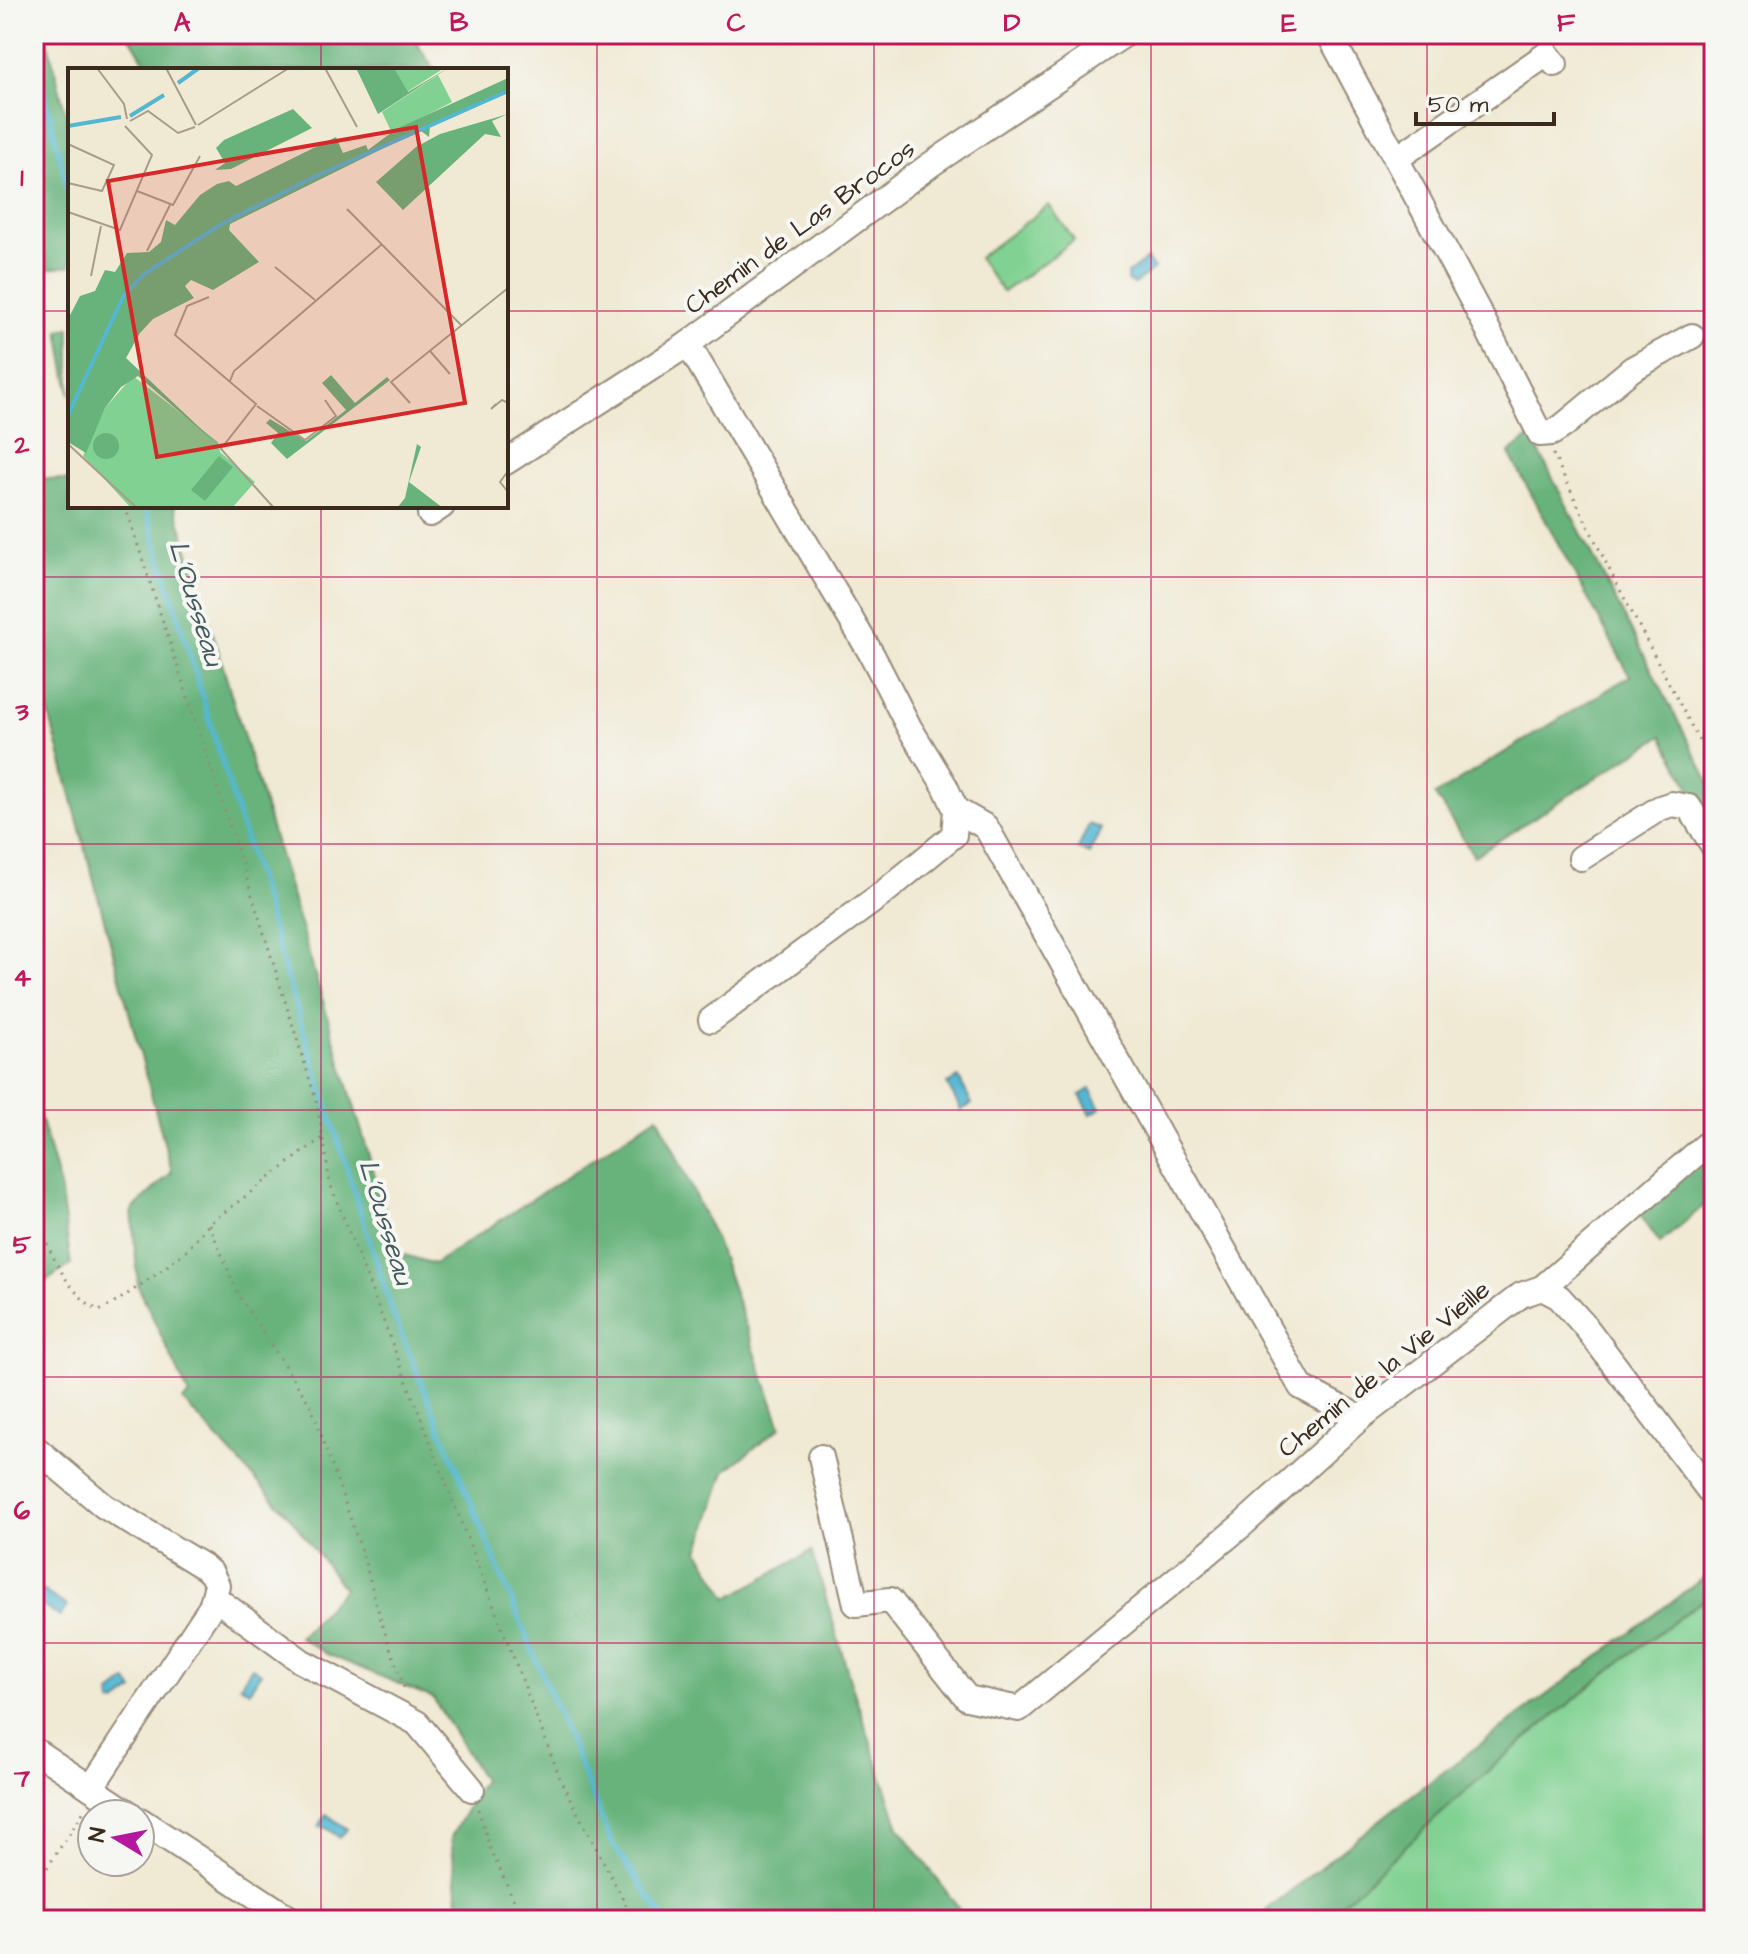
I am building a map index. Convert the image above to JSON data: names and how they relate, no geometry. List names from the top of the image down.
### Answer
{
  "streets": {
    "street": ["Chemin de Las Brocos", "Chemin de la Vie Vieille"]
  },
  "water": ["L'Ousseau"],
  "scale_bar": "50 m",
  "north": "left",
  "grid": {
    "columns": [
      "A",
      "B",
      "C",
      "D",
      "E",
      "F"
    ],
    "rows": [
      "1",
      "2",
      "3",
      "4",
      "5",
      "6",
      "7"
    ]
  }
}
